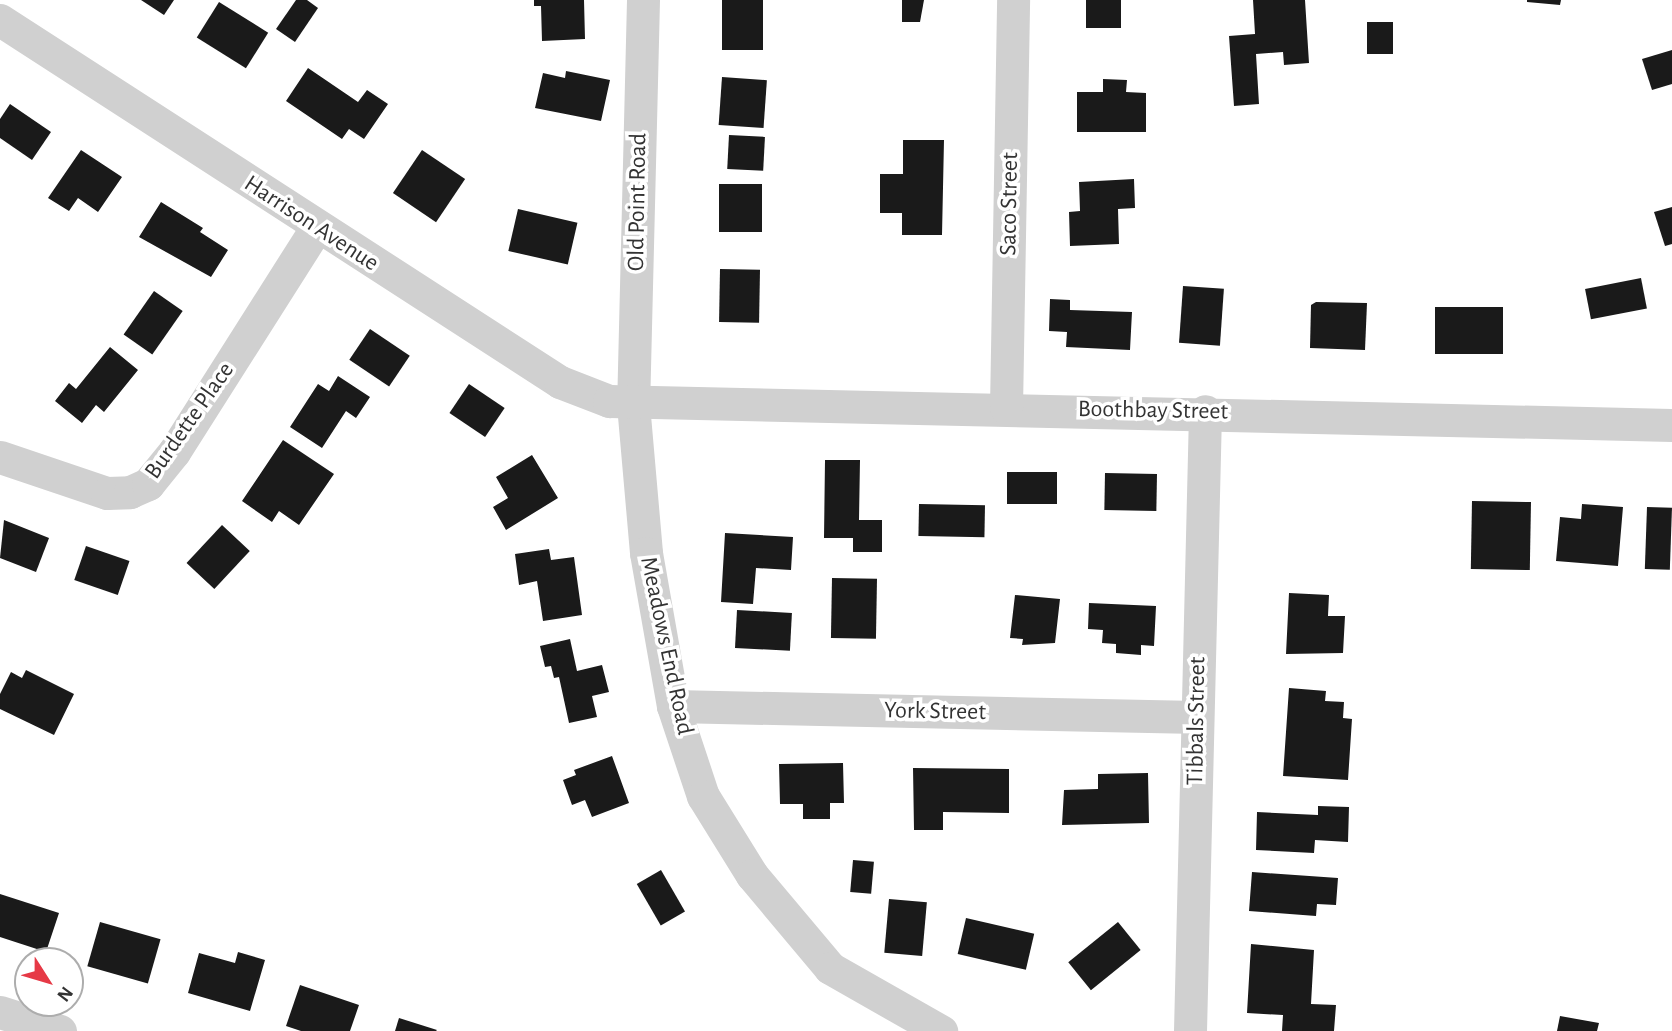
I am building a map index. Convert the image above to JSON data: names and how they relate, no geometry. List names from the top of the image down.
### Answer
{
  "streets": {
    "street": [
      "Old Point Road",
      "Saco Street",
      "Harrison Avenue",
      "Boothbay Street",
      "Burdette Place",
      "Meadows End Road",
      "York Street",
      "Tibbals Street"
    ]
  },
  "crossings": [
    ["Old Point Road", "Harrison Avenue"],
    ["Old Point Road", "Boothbay Street"],
    ["Old Point Road", "Meadows End Road"],
    ["Saco Street", "Boothbay Street"],
    ["Harrison Avenue", "Boothbay Street"],
    ["Harrison Avenue", "Burdette Place"],
    ["Harrison Avenue", "Meadows End Road"],
    ["Boothbay Street", "Meadows End Road"],
    ["Boothbay Street", "Tibbals Street"],
    ["Meadows End Road", "York Street"],
    ["York Street", "Tibbals Street"]
  ],
  "north": "bottom right"
}
